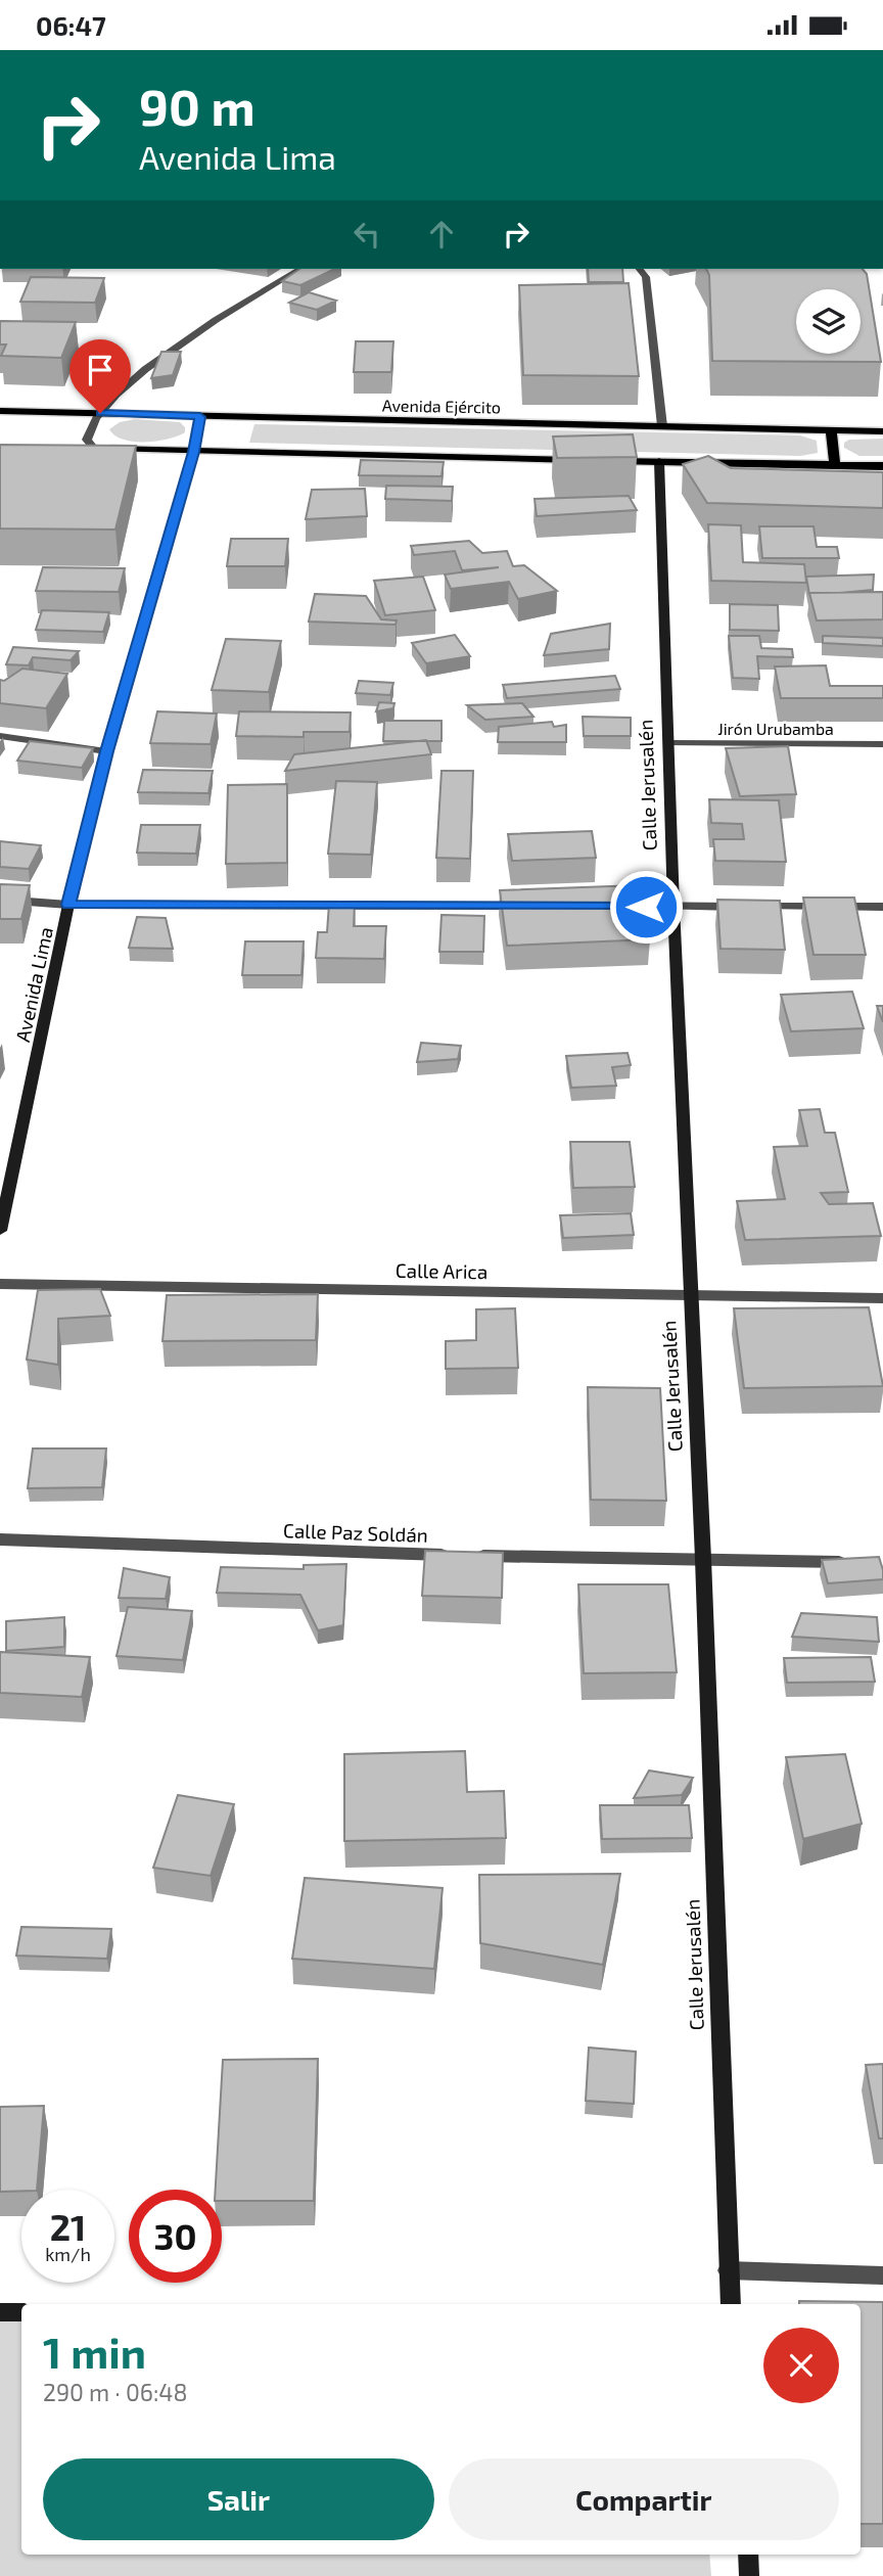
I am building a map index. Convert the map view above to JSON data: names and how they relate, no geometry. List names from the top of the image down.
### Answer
{
  "streets": {
    "main road": ["Avenida Ejército"],
    "street": [
      "Jirón Urubamba",
      "Calle Jerusalén",
      "Avenida Lima",
      "Calle Arica",
      "Calle Paz Soldán"
    ]
  },
  "crossings": [
    ["Avenida Ejército", "Avenida Lima"],
    ["Jirón Urubamba", "Calle Jerusalén"],
    ["Calle Jerusalén", "Calle Arica"],
    ["Calle Jerusalén", "Calle Paz Soldán"]
  ],
  "page": {
    "status": "06:47",
    "turn": ["90 m", "Avenida Lima"],
    "speed": "21 km/h",
    "limit": "30",
    "heading": ["1 min", "290 m · 06:48"],
    "buttons": ["Salir", "Compartir"]
  }
}
